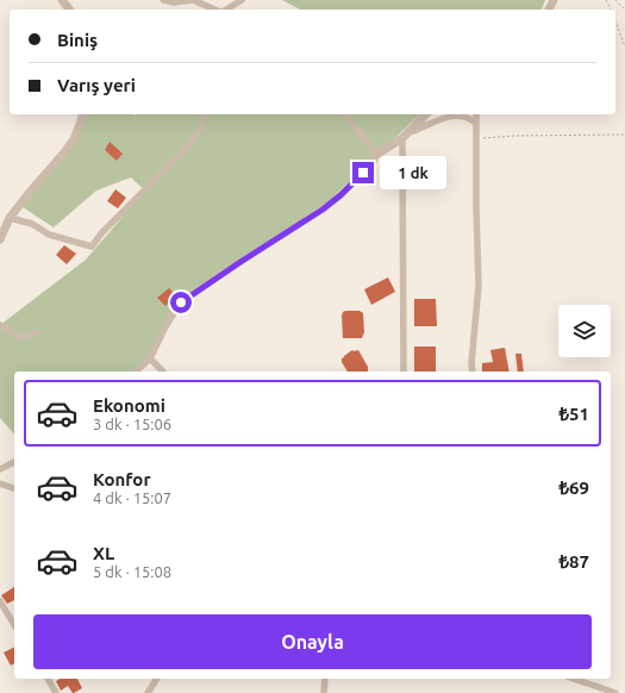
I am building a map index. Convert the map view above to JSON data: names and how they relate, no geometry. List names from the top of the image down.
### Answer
{
  "page": {
    "banner": ["Biniş", "Varış yeri"],
    "bubble": "1 dk",
    "list": [
      {
        "name": "Ekonomi",
        "note": "3 dk · 15:06",
        "value": "₺51"
      },
      {
        "name": "Konfor",
        "note": "4 dk · 15:07",
        "value": "₺69"
      },
      {
        "name": "XL",
        "note": "5 dk · 15:08",
        "value": "₺87"
      }
    ],
    "buttons": "Onayla"
  }
}
